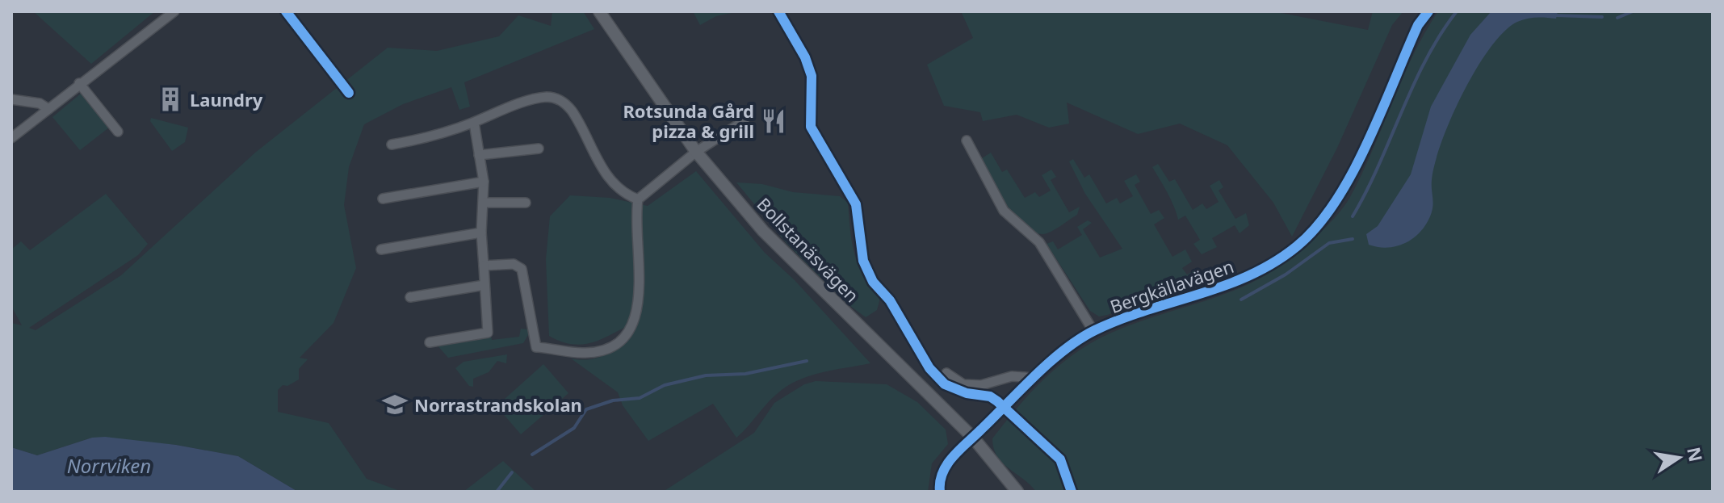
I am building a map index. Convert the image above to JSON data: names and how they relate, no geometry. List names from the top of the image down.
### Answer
{
  "streets": {
    "street": ["Bollstanäsvägen", "Bergkällavägen"]
  },
  "crossings": [
    ["Bollstanäsvägen", "Bergkällavägen"]
  ],
  "water": ["Norrviken"],
  "places": {
    "building": ["Laundry"],
    "restaurant": ["Rotsunda Gård pizza & grill"],
    "school or university": ["Norrastrandskolan"]
  },
  "north": "right"
}
